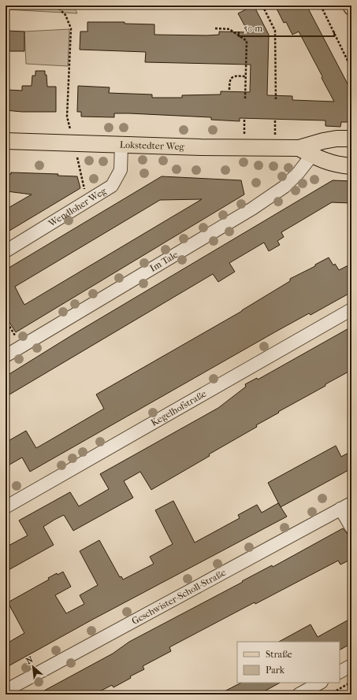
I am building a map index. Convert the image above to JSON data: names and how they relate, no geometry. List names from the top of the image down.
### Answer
{
  "streets": {
    "main road": ["Lokstedter Weg"],
    "street": [
      "Wendloher Weg",
      "Im Tale",
      "Kegelhofstraße",
      "Geschwister-Scholl-Straße"
    ]
  },
  "crossings": [
    ["Lokstedter Weg", "Wendloher Weg"],
    ["Lokstedter Weg", "Im Tale"]
  ],
  "legend": ["Straße", "Park"],
  "scale_bar": "50 m",
  "north": "top left"
}
